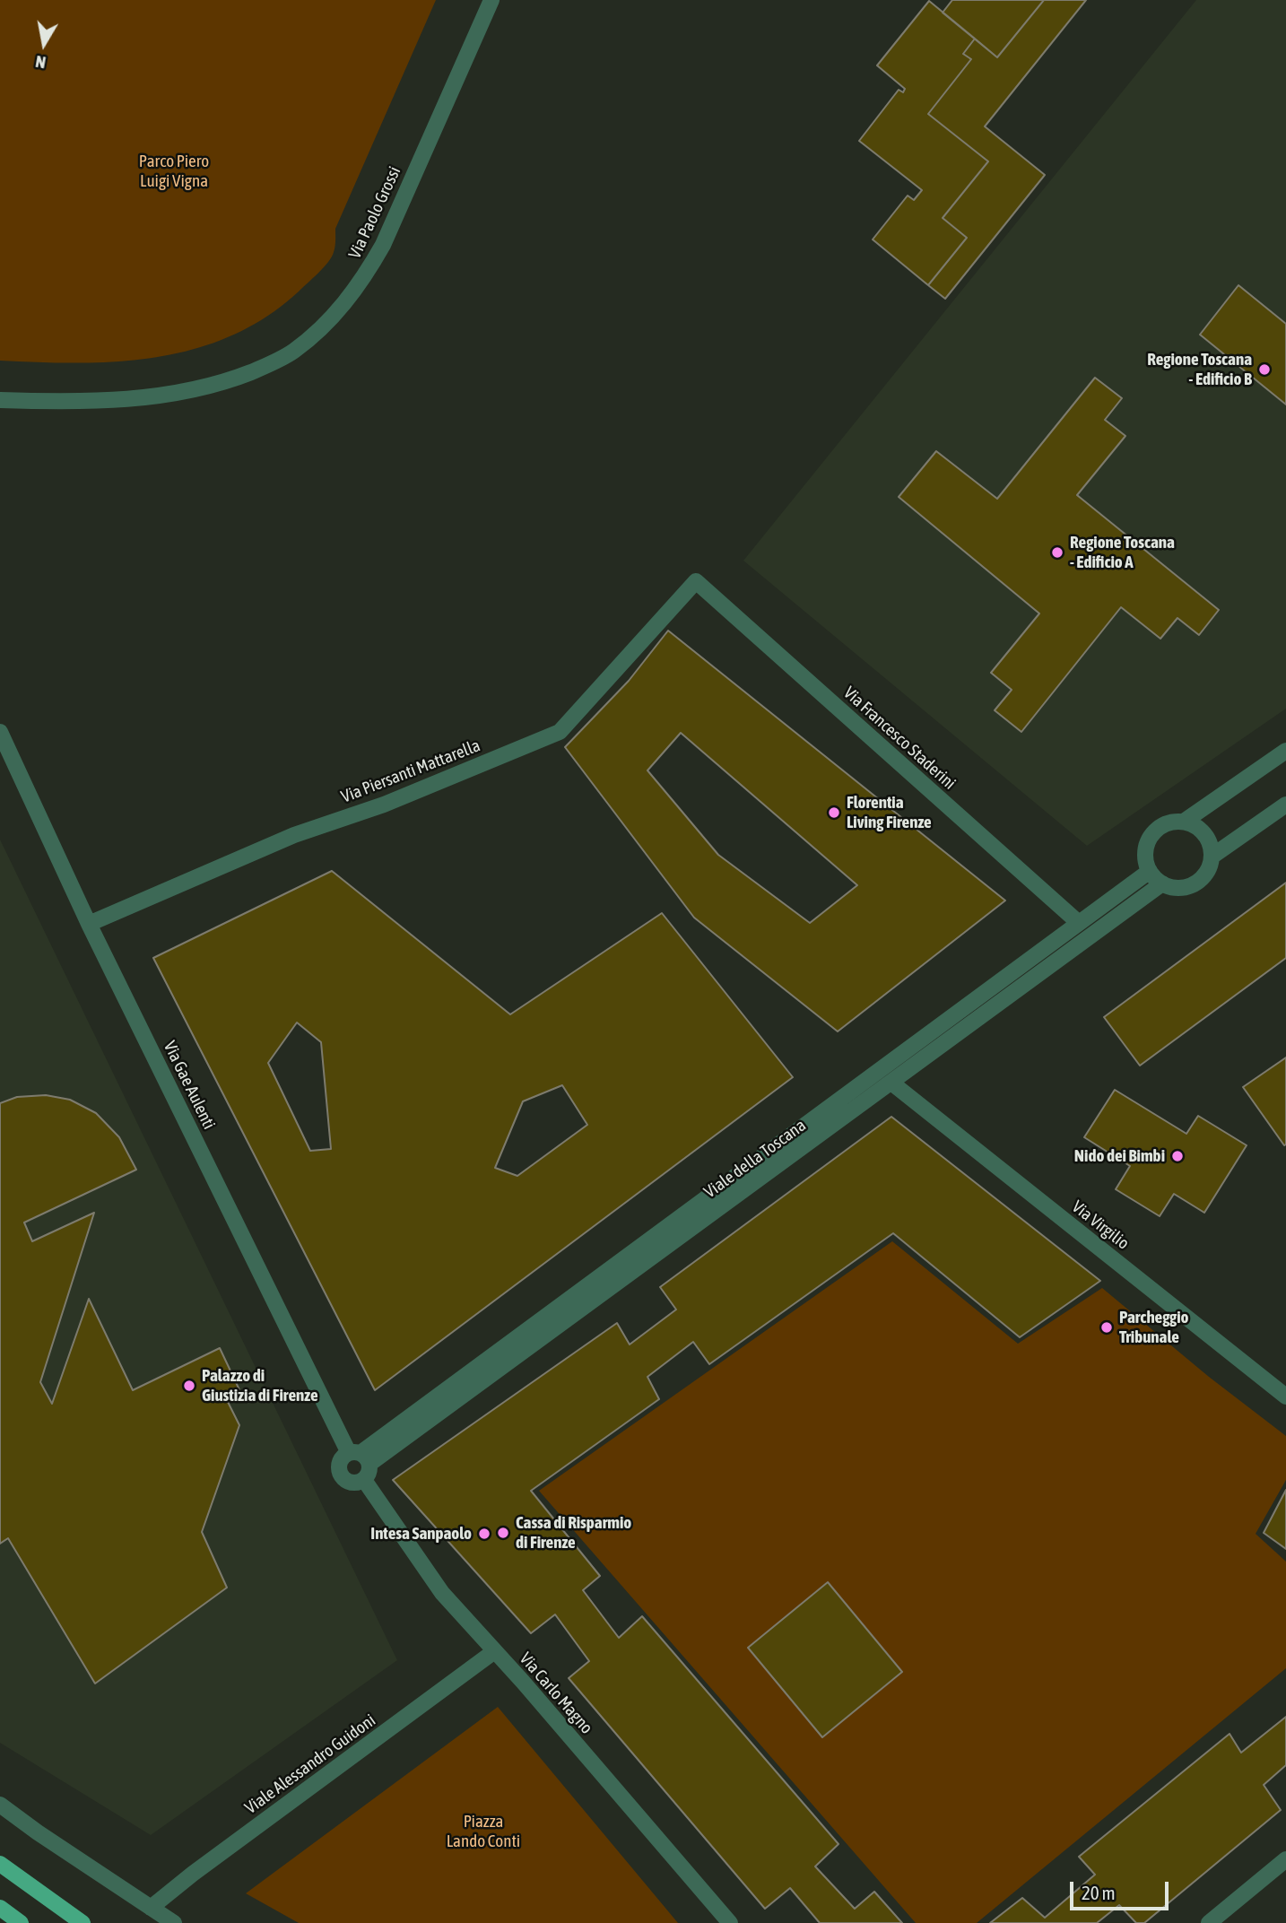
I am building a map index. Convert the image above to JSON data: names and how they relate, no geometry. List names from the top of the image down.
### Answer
{
  "streets": {
    "street": [
      "Via Paolo Grossi",
      "Via Francesco Staderini",
      "Via Piersanti Mattarella",
      "Via Gae Aulenti",
      "Viale della Toscana",
      "Via Virgilio",
      "Via Carlo Magno",
      "Viale Alessandro Guidoni"
    ]
  },
  "crossings": [
    ["Via Francesco Staderini", "Via Piersanti Mattarella"],
    ["Via Francesco Staderini", "Viale della Toscana"],
    ["Via Piersanti Mattarella", "Via Gae Aulenti"],
    ["Via Gae Aulenti", "Viale della Toscana"],
    ["Via Gae Aulenti", "Via Carlo Magno"],
    ["Viale della Toscana", "Via Virgilio"],
    ["Viale della Toscana", "Via Carlo Magno"],
    ["Via Carlo Magno", "Viale Alessandro Guidoni"]
  ],
  "parks": ["Parco Piero Luigi Vigna", "Piazza Lando Conti"],
  "places": [
    "Regione Toscana - Edificio B",
    "Regione Toscana - Edificio A",
    "Florentia Living Firenze",
    "Nido dei Bimbi",
    "Parcheggio Tribunale",
    "Palazzo di Giustizia di Firenze",
    "Cassa di Risparmio di Firenze",
    "Intesa Sanpaolo"
  ],
  "scale_bar": "20 m",
  "north": "bottom"
}
